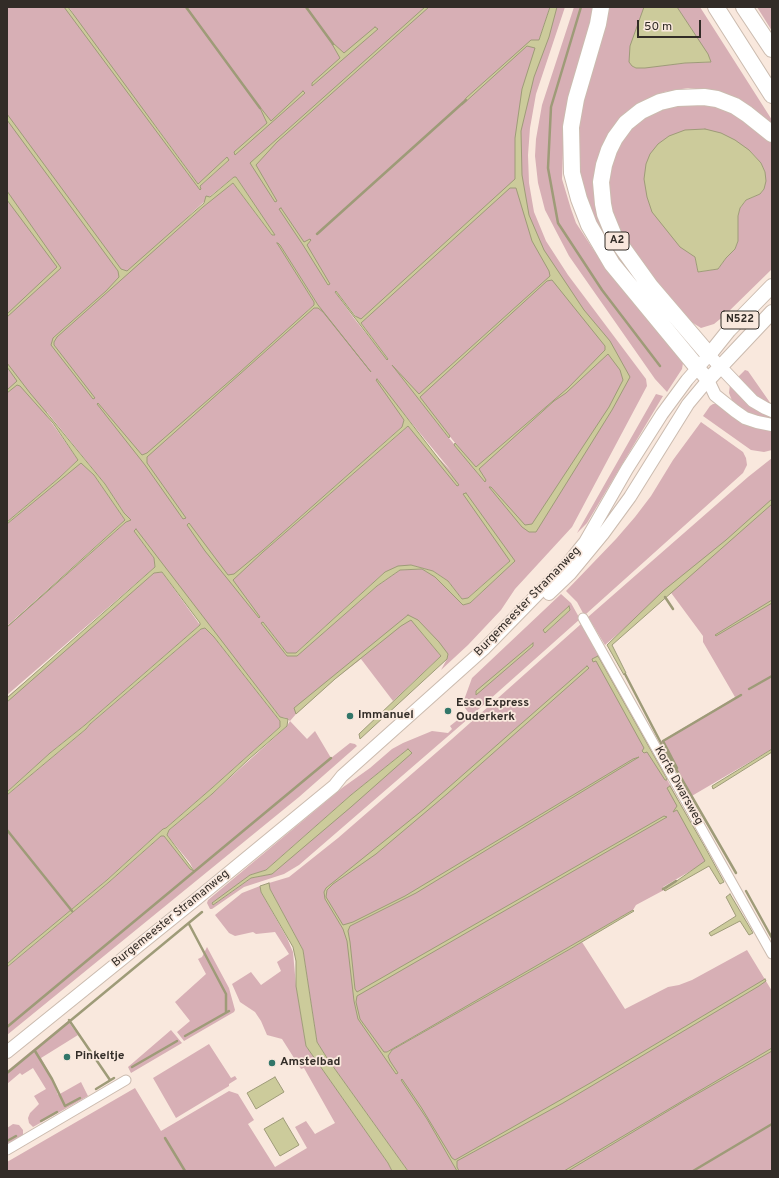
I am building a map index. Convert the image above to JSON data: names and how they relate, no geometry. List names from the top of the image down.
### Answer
{
  "streets": {
    "highway": ["A2"],
    "main road": ["N522", "Burgemeester Stramanweg"],
    "street": ["Korte Dwarsweg"]
  },
  "crossings": [
    ["A2", "Burgemeester Stramanweg"]
  ],
  "places": [
    "Esso Express Ouderkerk",
    "Immanuel",
    "Pinkeltje",
    "Amstelbad"
  ],
  "scale_bar": "50 m"
}
